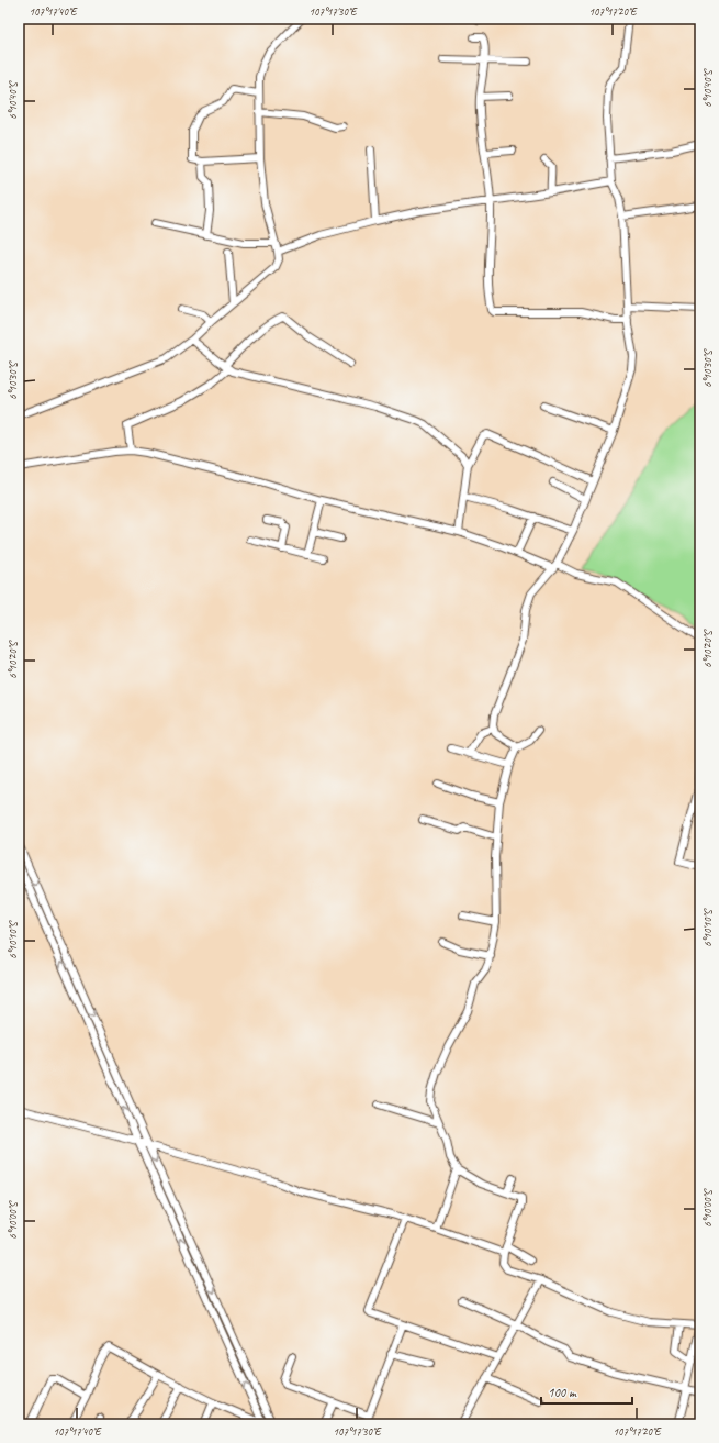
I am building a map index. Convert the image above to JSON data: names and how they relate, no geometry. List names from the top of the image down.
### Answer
{
  "scale_bar": "100 m",
  "coordinates": [
    "107°17'40\"E",
    "107°17'30\"E",
    "107°17'20\"E",
    "6°10'40\"S",
    "6°10'30\"S",
    "6°10'20\"S",
    "6°10'10\"S",
    "6°10'00\"S"
  ]
}
